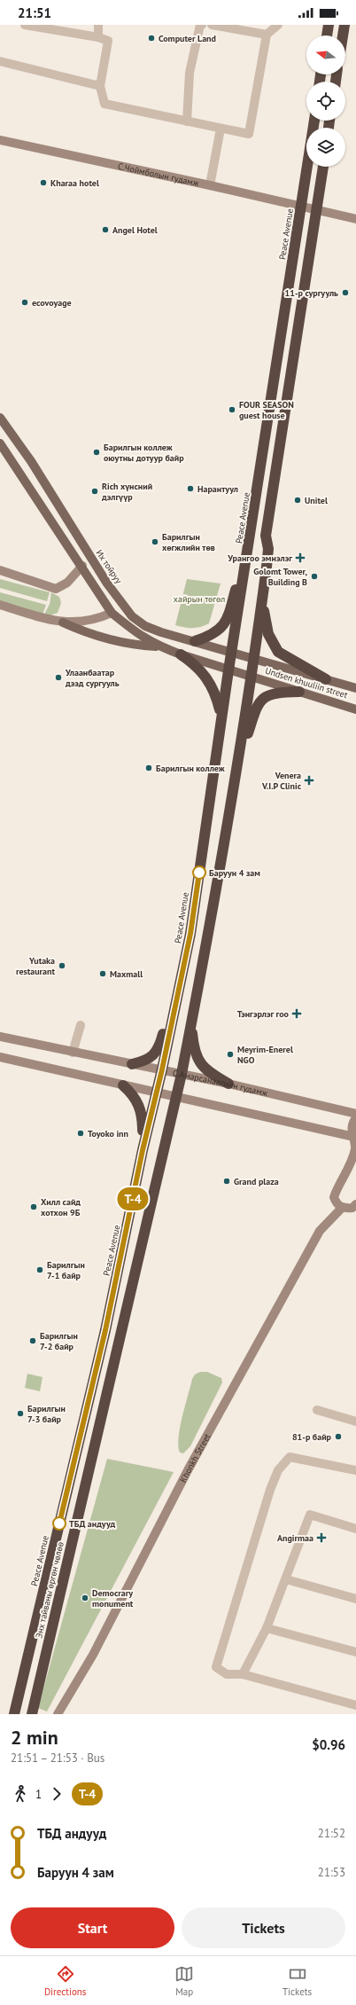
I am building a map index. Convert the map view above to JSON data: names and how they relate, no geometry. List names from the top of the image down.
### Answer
{
  "streets": {
    "highway": ["Peace Avenue", "Энх тайваны өргөн чөлөө"],
    "main road": [
      "С.Чоймболын гудамж",
      "Их тойруу",
      "Undsen khuuliin street",
      "С.Амарсанаагийн гудамж",
      "Khonkh Street"
    ]
  },
  "crossings": [
    ["С.Чоймболын гудамж", "Peace Avenue"],
    ["Peace Avenue", "Их тойруу"],
    ["Peace Avenue", "С.Амарсанаагийн гудамж"],
    ["Их тойруу", "Undsen khuuliin street"],
    ["Их тойруу", "Энх тайваны өргөн чөлөө"],
    ["Undsen khuuliin street", "Энх тайваны өргөн чөлөө"],
    ["С.Амарсанаагийн гудамж", "Энх тайваны өргөн чөлөө"]
  ],
  "parks": ["хайрын төгөл"],
  "places": {
    "other": [
      "Computer Land",
      "Kharaa hotel",
      "Angel Hotel",
      "11-р сургууль",
      "ecovoyage",
      "FOUR SEASON guest house",
      "Барилгын коллеж оюутны дотуур байр",
      "Нарантуул",
      "Rich хүнсний дэлгүүр",
      "Unitel",
      "Барилгын хөгжлийн төв",
      "Golomt Tower, Building B",
      "Улаанбаатар дээд сургууль",
      "Барилгын коллеж",
      "Баруун 4 зам",
      "Yutaka restaurant",
      "Maxmall",
      "Meyrim-Enerel NGO",
      "Toyoko inn",
      "Grand plaza",
      "Хилл сайд хотхон 9Б",
      "Барилгын 7-1 байр",
      "Барилгын 7-2 байр",
      "Барилгын 7-3 байр",
      "81-р байр",
      "ТБД андууд",
      "Democrary monument"
    ],
    "health": [
      "Урангоо эмнэлэг",
      "Venera V.I.P Clinic",
      "Тэнгэрлэг гоо",
      "Angirmaa"
    ]
  },
  "lines": ["bus line Т-4"],
  "north": "left",
  "page": {
    "status": "21:51",
    "on_map": "Т-4",
    "heading": ["2 min", "21:51 – 21:53 · Bus", "$0.96"],
    "legs": ["1", "Т-4"],
    "list": [
      {
        "name": "ТБД андууд",
        "value": "21:52"
      },
      {
        "name": "Баруун 4 зам",
        "value": "21:53"
      }
    ],
    "buttons": ["Start", "Tickets"],
    "tabs": ["Directions", "Map", "Tickets"]
  }
}
